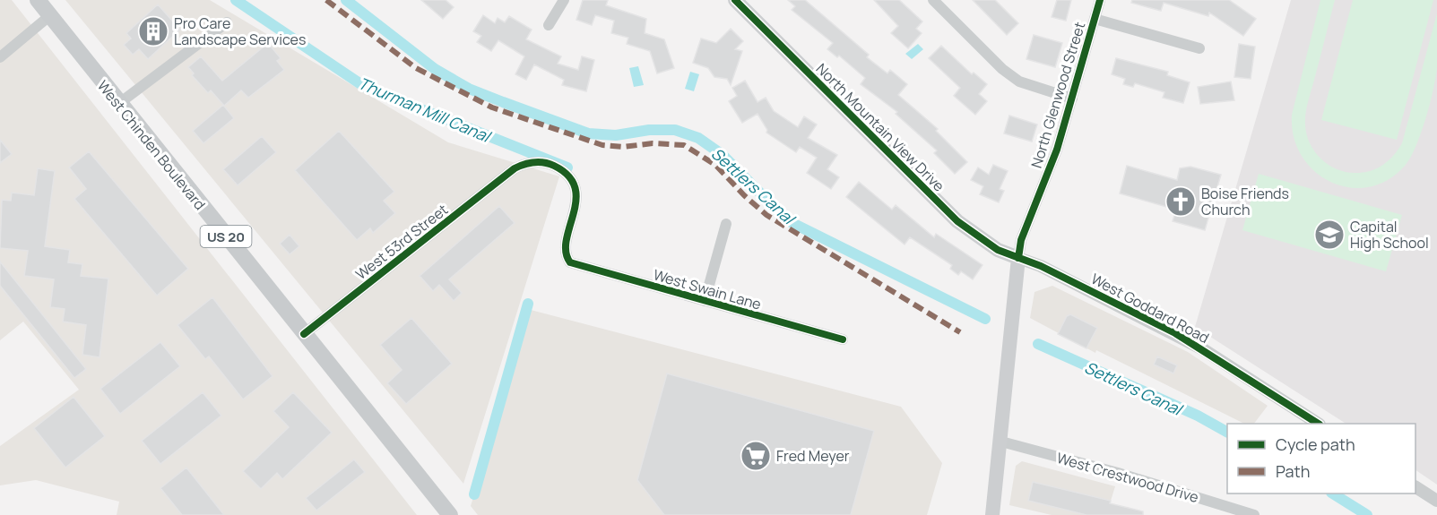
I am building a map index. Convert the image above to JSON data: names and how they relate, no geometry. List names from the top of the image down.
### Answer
{
  "streets": {
    "main road": [
      "North Glenwood Street",
      "North Mountain View Drive",
      "West Chinden Boulevard",
      "US 20"
    ],
    "street": [
      "West 53rd Street",
      "West Swain Lane",
      "West Goddard Road",
      "West Crestwood Drive"
    ]
  },
  "crossings": [
    ["North Glenwood Street", "North Mountain View Drive"],
    ["North Glenwood Street", "West Goddard Road"],
    ["North Glenwood Street", "West Crestwood Drive"],
    ["North Mountain View Drive", "West Goddard Road"],
    ["West Chinden Boulevard", "West 53rd Street"],
    ["West 53rd Street", "West Swain Lane"]
  ],
  "water": ["Thurman Mill Canal", "Settlers Canal"],
  "places": {
    "building": ["Pro Care Landscape Services"],
    "church": ["Boise Friends Church"],
    "school or university": ["Capital High School"],
    "supermarket": ["Fred Meyer"]
  },
  "legend": ["Cycle path", "Path"]
}
